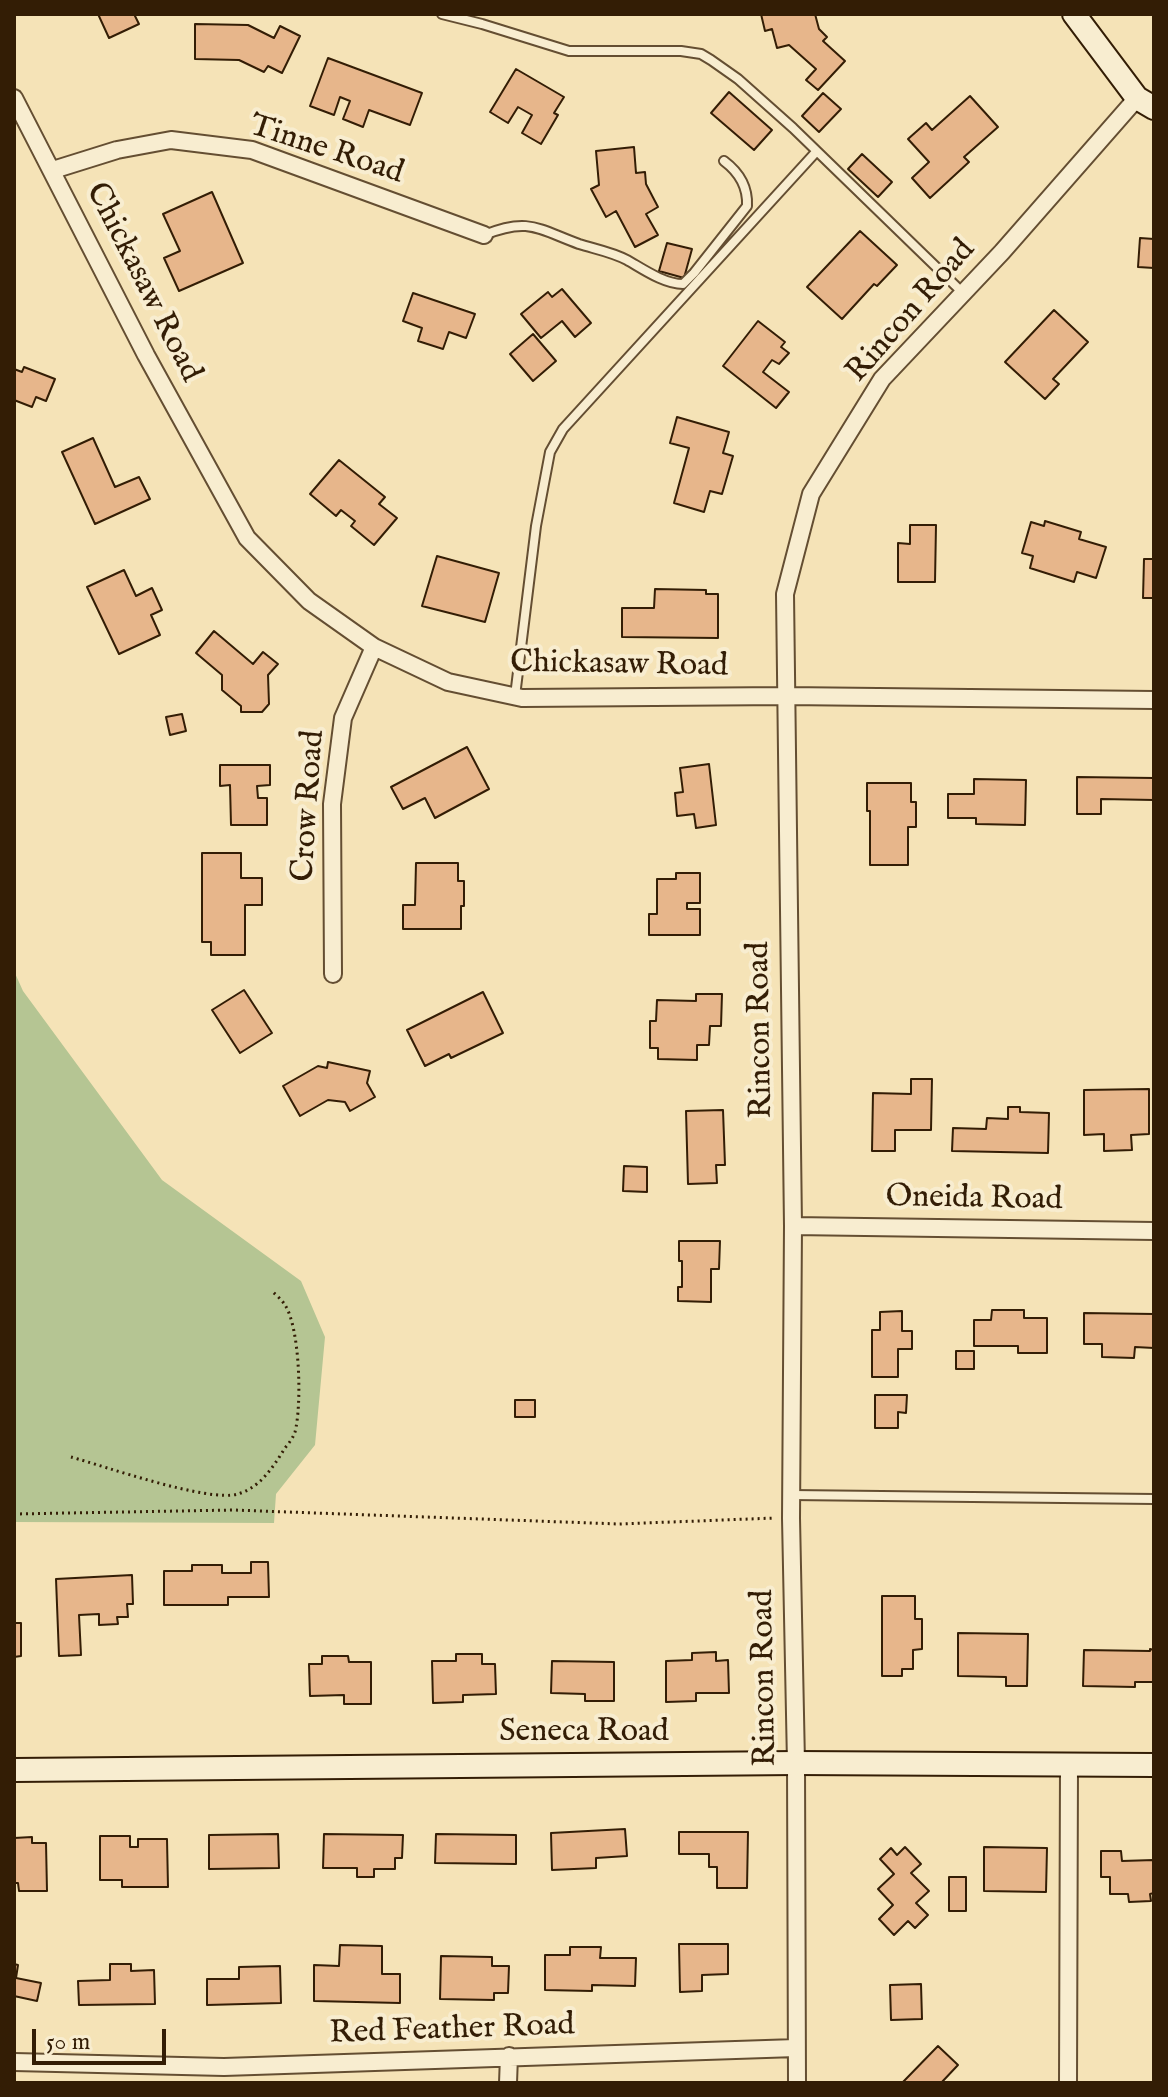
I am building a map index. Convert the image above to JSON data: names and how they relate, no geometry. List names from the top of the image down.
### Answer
{
  "streets": {
    "street": [
      "Tinne Road",
      "Chickasaw Road",
      "Rincon Road",
      "Crow Road",
      "Oneida Road",
      "Seneca Road",
      "Red Feather Road"
    ]
  },
  "crossings": [
    ["Tinne Road", "Chickasaw Road"],
    ["Chickasaw Road", "Rincon Road"],
    ["Chickasaw Road", "Crow Road"],
    ["Rincon Road", "Oneida Road"],
    ["Rincon Road", "Seneca Road"],
    ["Rincon Road", "Red Feather Road"]
  ],
  "scale_bar": "50 m"
}
